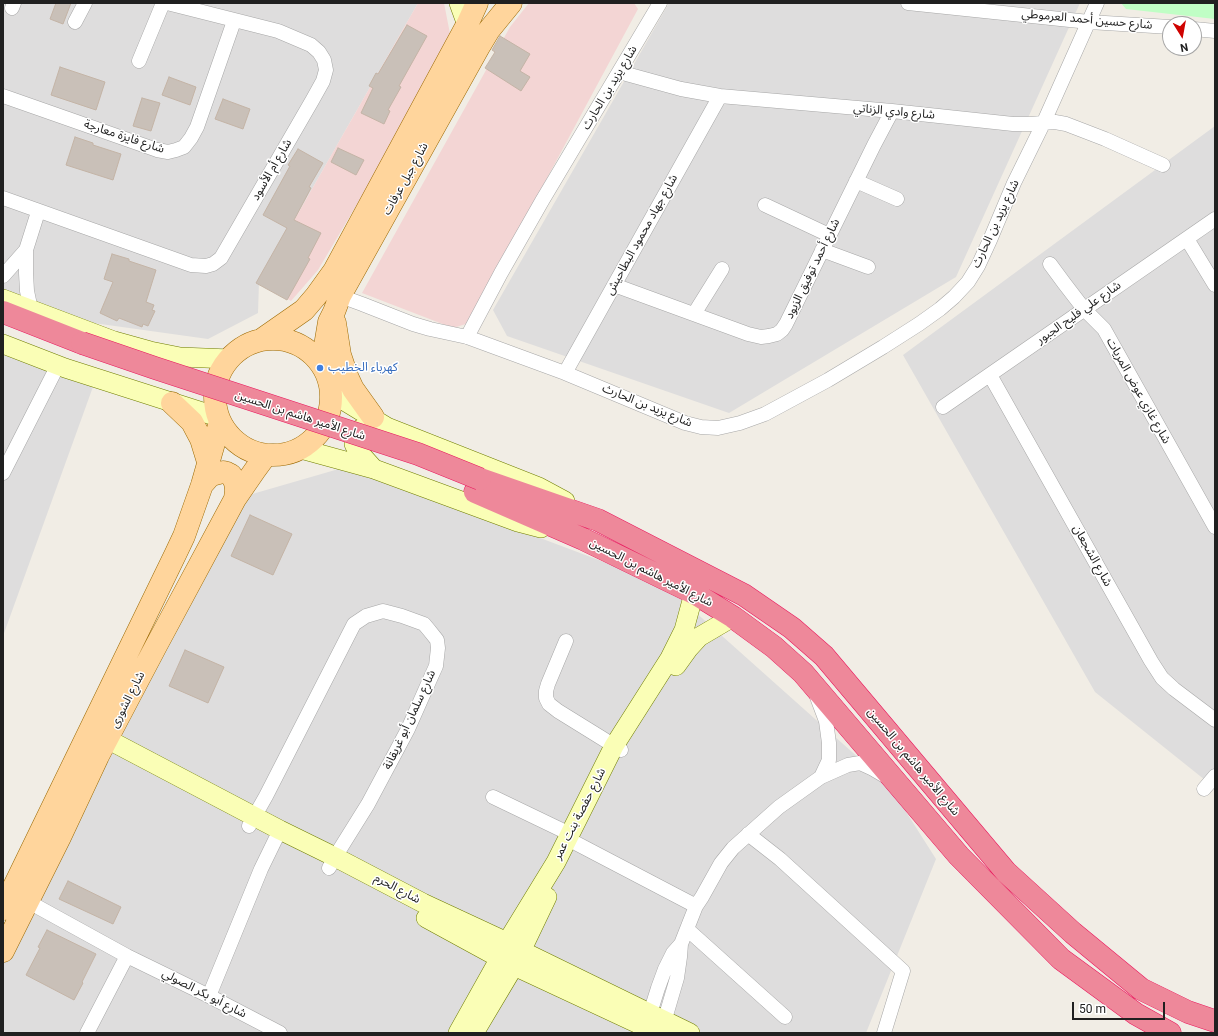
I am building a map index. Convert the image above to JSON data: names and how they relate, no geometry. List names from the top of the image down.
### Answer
{
  "streets": {
    "highway": ["شارع الأمير هاشم بن الحسين"],
    "main road": ["شارع جبل عرفات", "شارع الشورى"],
    "street": [
      "شارع حسين أحمد العرموطي",
      "شارع يزيد بن الحارث",
      "شارع وادي الزناتي",
      "شارع فايزة معارجة",
      "شارع أم الأسود",
      "شارع جهاد محمود البطاحيش",
      "شارع أحمد توفيق الزيود",
      "شارع علي فليح الجبور",
      "شارع غازي عوض المريات",
      "شارع الشجعان",
      "شارع سلمان أبو غريقانة",
      "شارع حفصة بنت عمر",
      "شارع الحرم",
      "شارع أبو بكر الصولي"
    ]
  },
  "crossings": [
    ["شارع حسين أحمد العرموطي", "شارع يزيد بن الحارث"],
    ["شارع يزيد بن الحارث", "شارع وادي الزناتي"],
    ["شارع يزيد بن الحارث", "شارع جهاد محمود البطاحيش"],
    ["شارع وادي الزناتي", "شارع جهاد محمود البطاحيش"],
    ["شارع وادي الزناتي", "شارع أحمد توفيق الزيود"],
    ["شارع فايزة معارجة", "شارع أم الأسود"],
    ["شارع جبل عرفات", "شارع الأمير هاشم بن الحسين"],
    ["شارع جبل عرفات", "شارع الشورى"],
    ["شارع جهاد محمود البطاحيش", "شارع أحمد توفيق الزيود"],
    ["شارع علي فليح الجبور", "شارع غازي عوض المريات"],
    ["شارع علي فليح الجبور", "شارع الشجعان"],
    ["شارع الأمير هاشم بن الحسين", "شارع الشورى"],
    ["شارع الأمير هاشم بن الحسين", "شارع حفصة بنت عمر"],
    ["شارع الشورى", "شارع الحرم"],
    ["شارع الشورى", "شارع أبو بكر الصولي"],
    ["شارع سلمان أبو غريقانة", "شارع الحرم"],
    ["شارع حفصة بنت عمر", "شارع الحرم"]
  ],
  "places": ["كهرباء الخطيب"],
  "scale_bar": "50 m",
  "north": "bottom"
}
